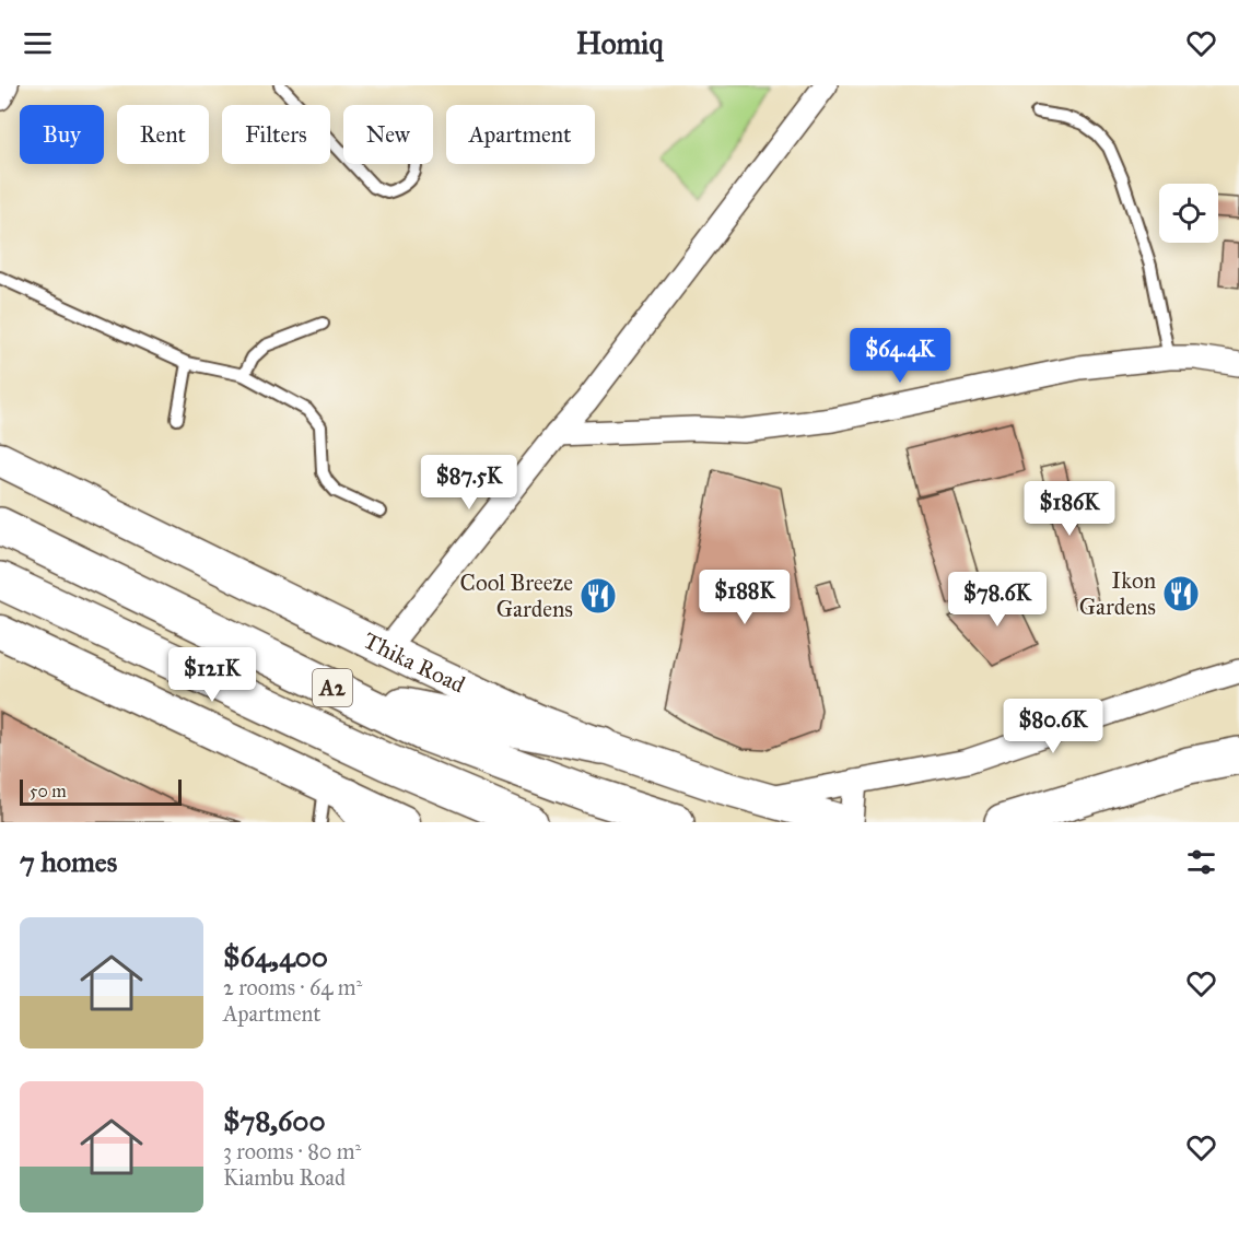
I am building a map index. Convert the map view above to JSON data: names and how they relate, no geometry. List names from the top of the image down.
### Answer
{
  "streets": {
    "highway": ["A2"],
    "main road": ["Thika Road"]
  },
  "places": {
    "restaurant": ["Ikon Gardens", "Cool Breeze Gardens"]
  },
  "scale_bar": "50 m",
  "page": {
    "header": "Homiq",
    "chip": [
      "Buy",
      "Rent",
      "Filters",
      "New",
      "Apartment"
    ],
    "price": [
      "$64.4K",
      "$87.5K",
      "$186K",
      "$188K",
      "$78.6K",
      "$121K",
      "$80.6K"
    ],
    "scale": "50 m",
    "heading": "7 homes",
    "list": [
      {
        "name": "$64,400",
        "note": "2 rooms · 64 m² · Apartment"
      },
      {
        "name": "$78,600",
        "note": "3 rooms · 80 m² · Kiambu Road"
      }
    ]
  }
}
